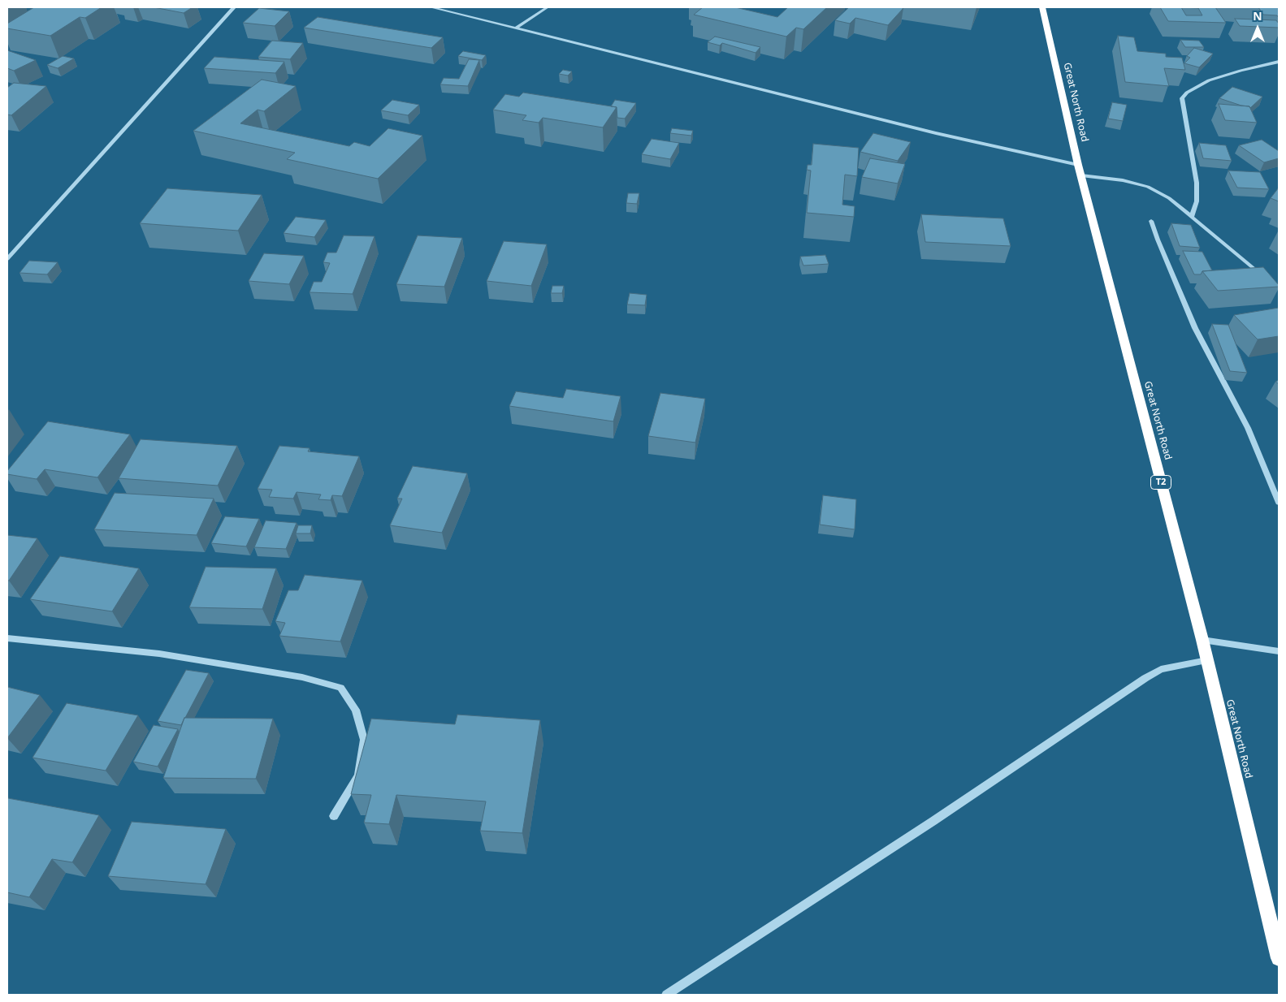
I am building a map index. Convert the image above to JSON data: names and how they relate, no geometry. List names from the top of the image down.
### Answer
{
  "streets": {
    "highway": ["Great North Road", "T2"]
  },
  "north": "top"
}
